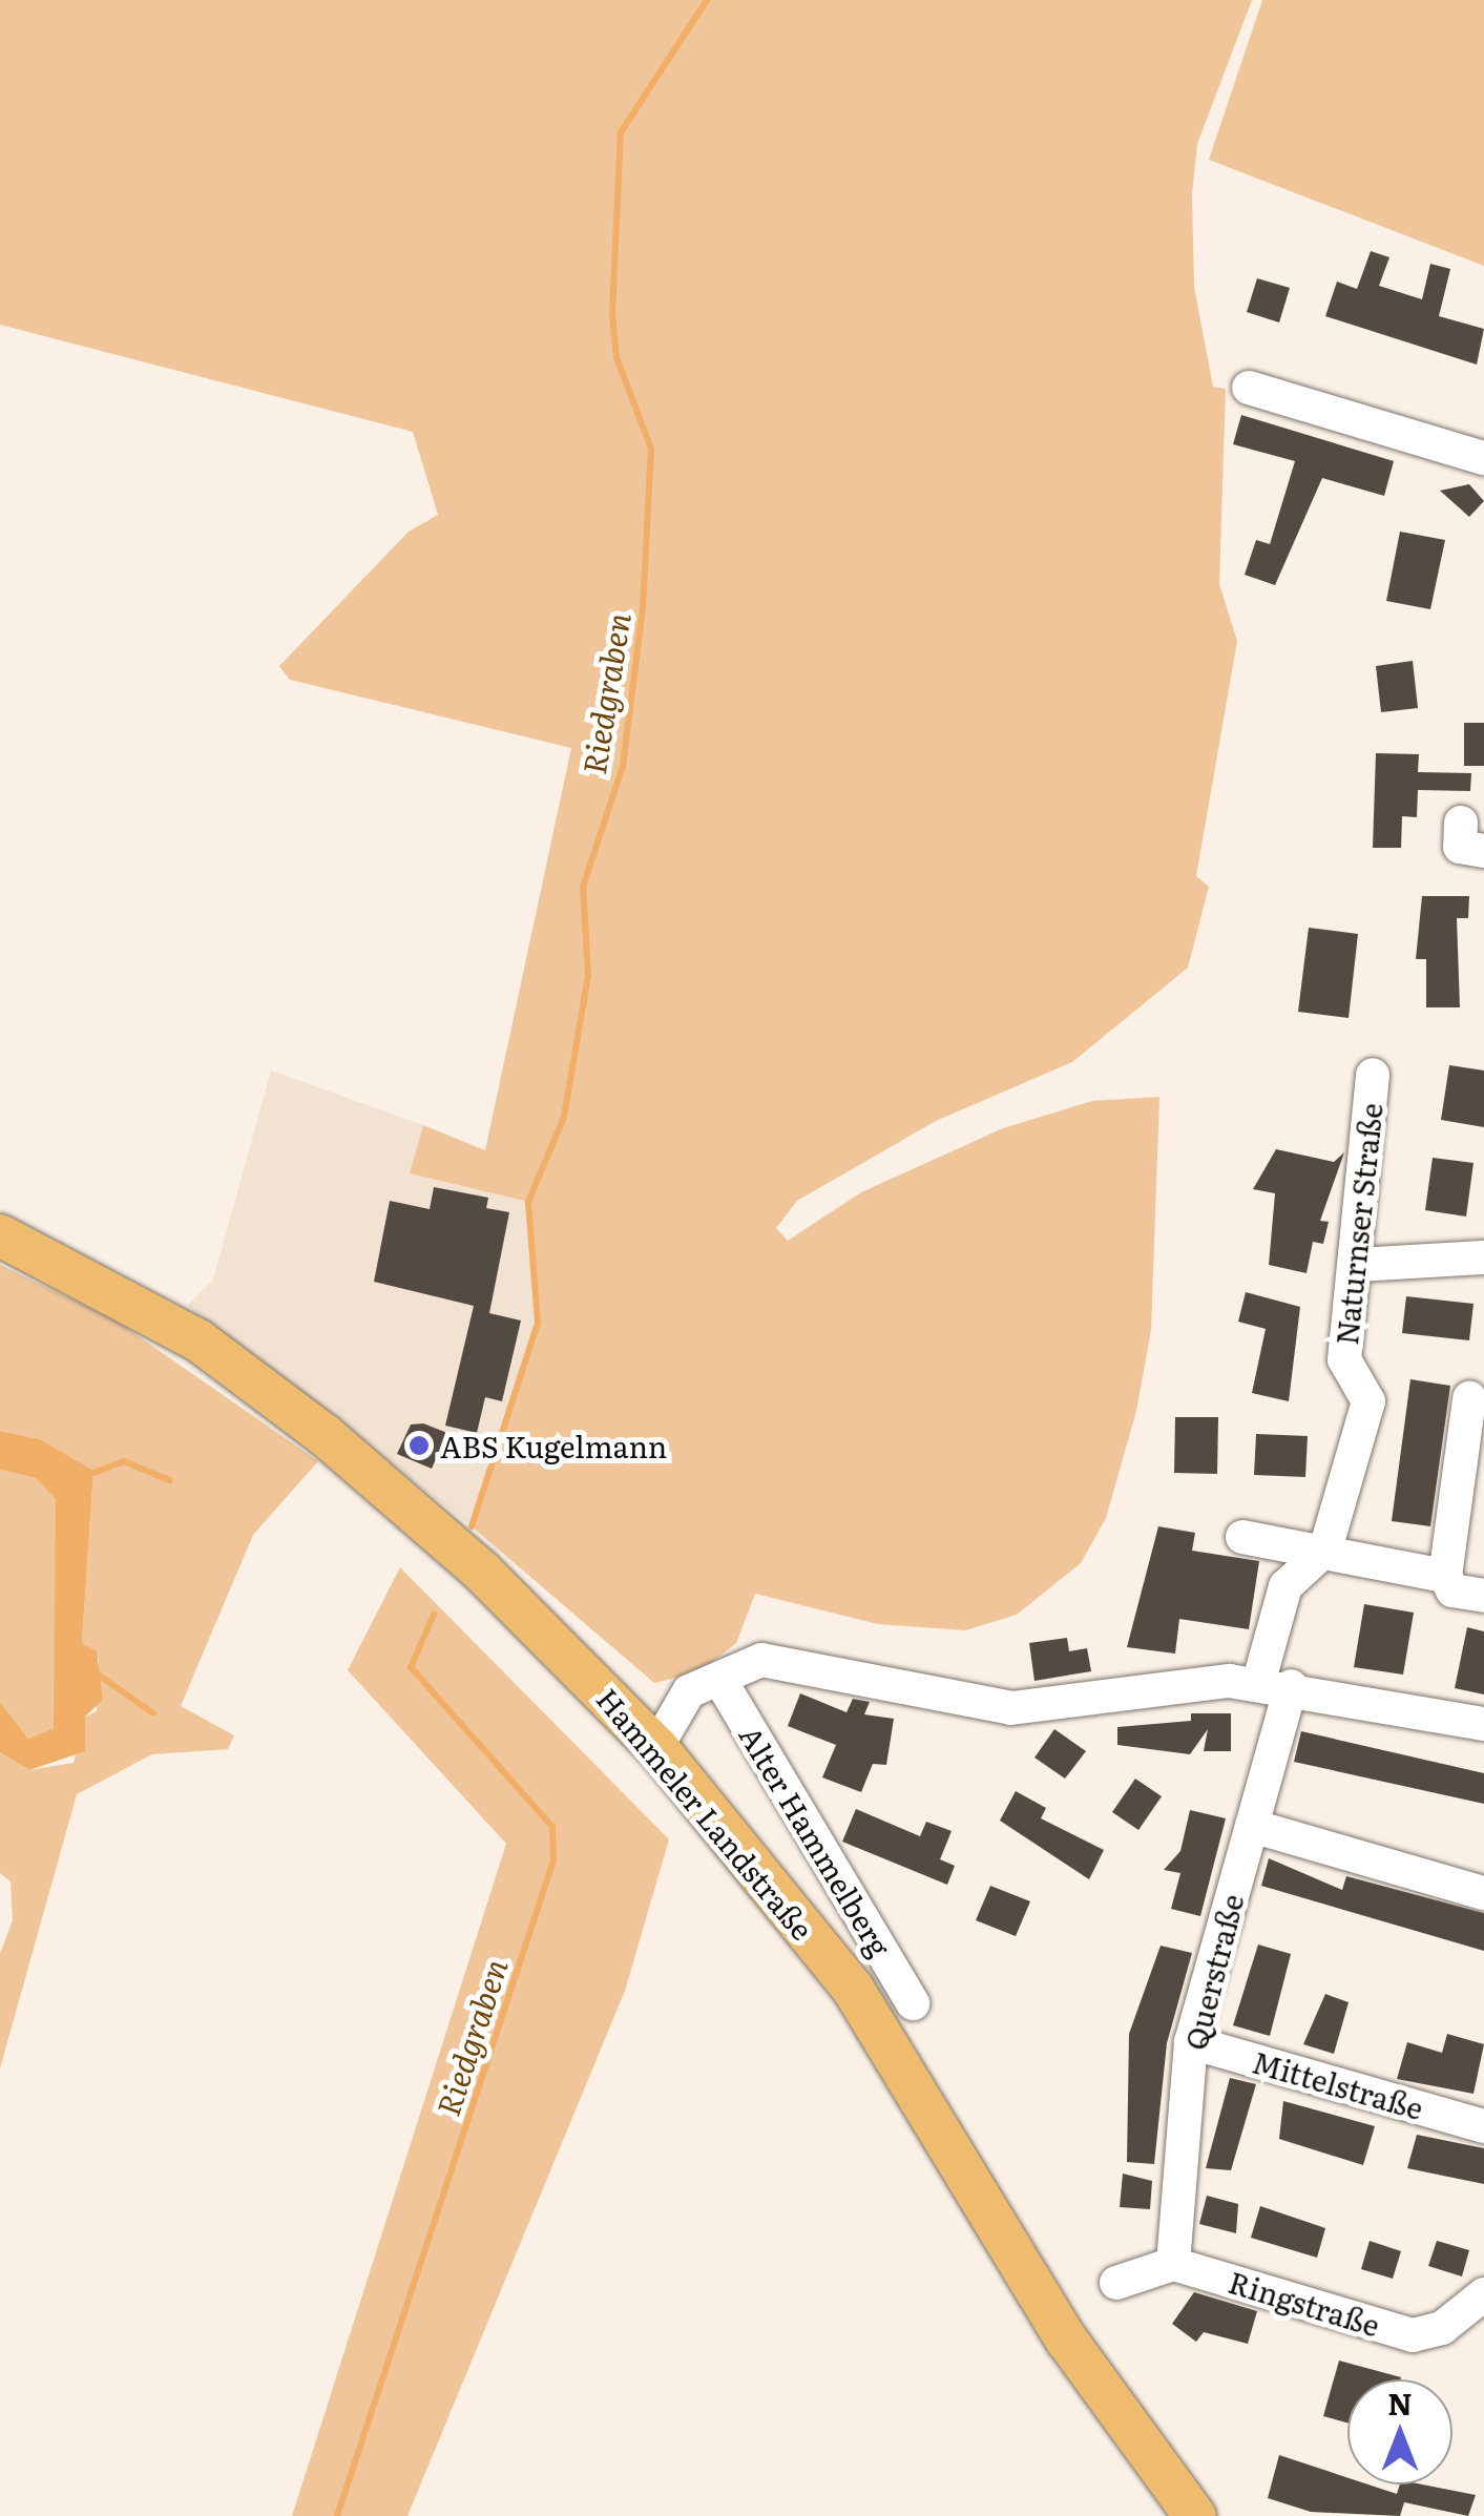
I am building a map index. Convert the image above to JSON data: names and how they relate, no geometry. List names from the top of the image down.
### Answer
{
  "streets": {
    "main road": ["Hammeler Landstraße"],
    "street": [
      "Naturnser Straße",
      "Alter Hammelberg",
      "Querstraße",
      "Mittelstraße",
      "Ringstraße"
    ]
  },
  "crossings": [
    ["Querstraße", "Mittelstraße"],
    ["Querstraße", "Ringstraße"]
  ],
  "water": ["Riedgraben"],
  "places": ["ABS Kugelmann"],
  "north": "top"
}
